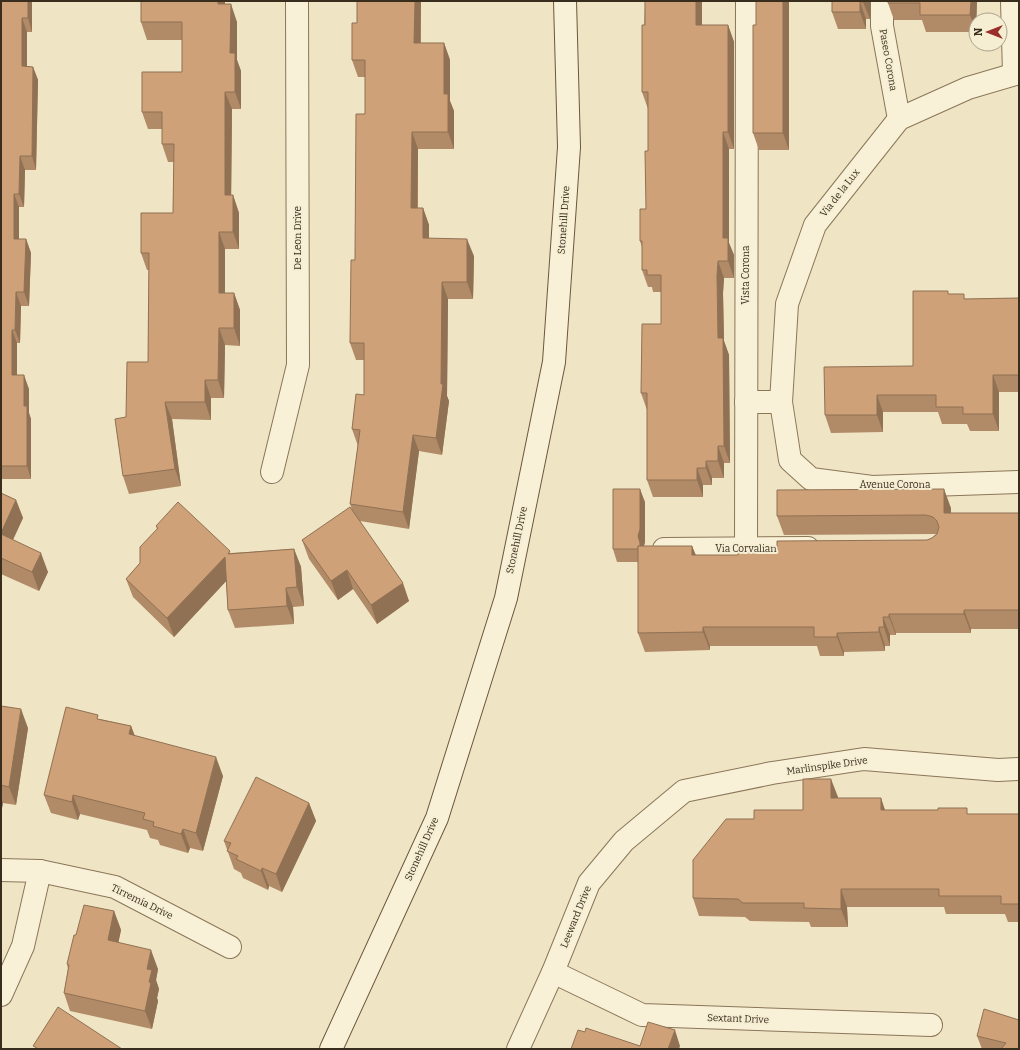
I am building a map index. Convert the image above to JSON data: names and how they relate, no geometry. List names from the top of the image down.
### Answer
{
  "streets": {
    "street": [
      "Paseo Corona",
      "Via de la Lux",
      "Stonehill Drive",
      "De Leon Drive",
      "Vista Corona",
      "Avenue Corona",
      "Via Corvalian",
      "Marlinspike Drive",
      "Tirremia Drive",
      "Leeward Drive",
      "Sextant Drive"
    ]
  },
  "crossings": [
    ["Paseo Corona", "Via de la Lux"],
    ["Via de la Lux", "Avenue Corona"],
    ["Vista Corona", "Via Corvalian"],
    ["Marlinspike Drive", "Leeward Drive"],
    ["Leeward Drive", "Sextant Drive"]
  ],
  "north": "left"
}
